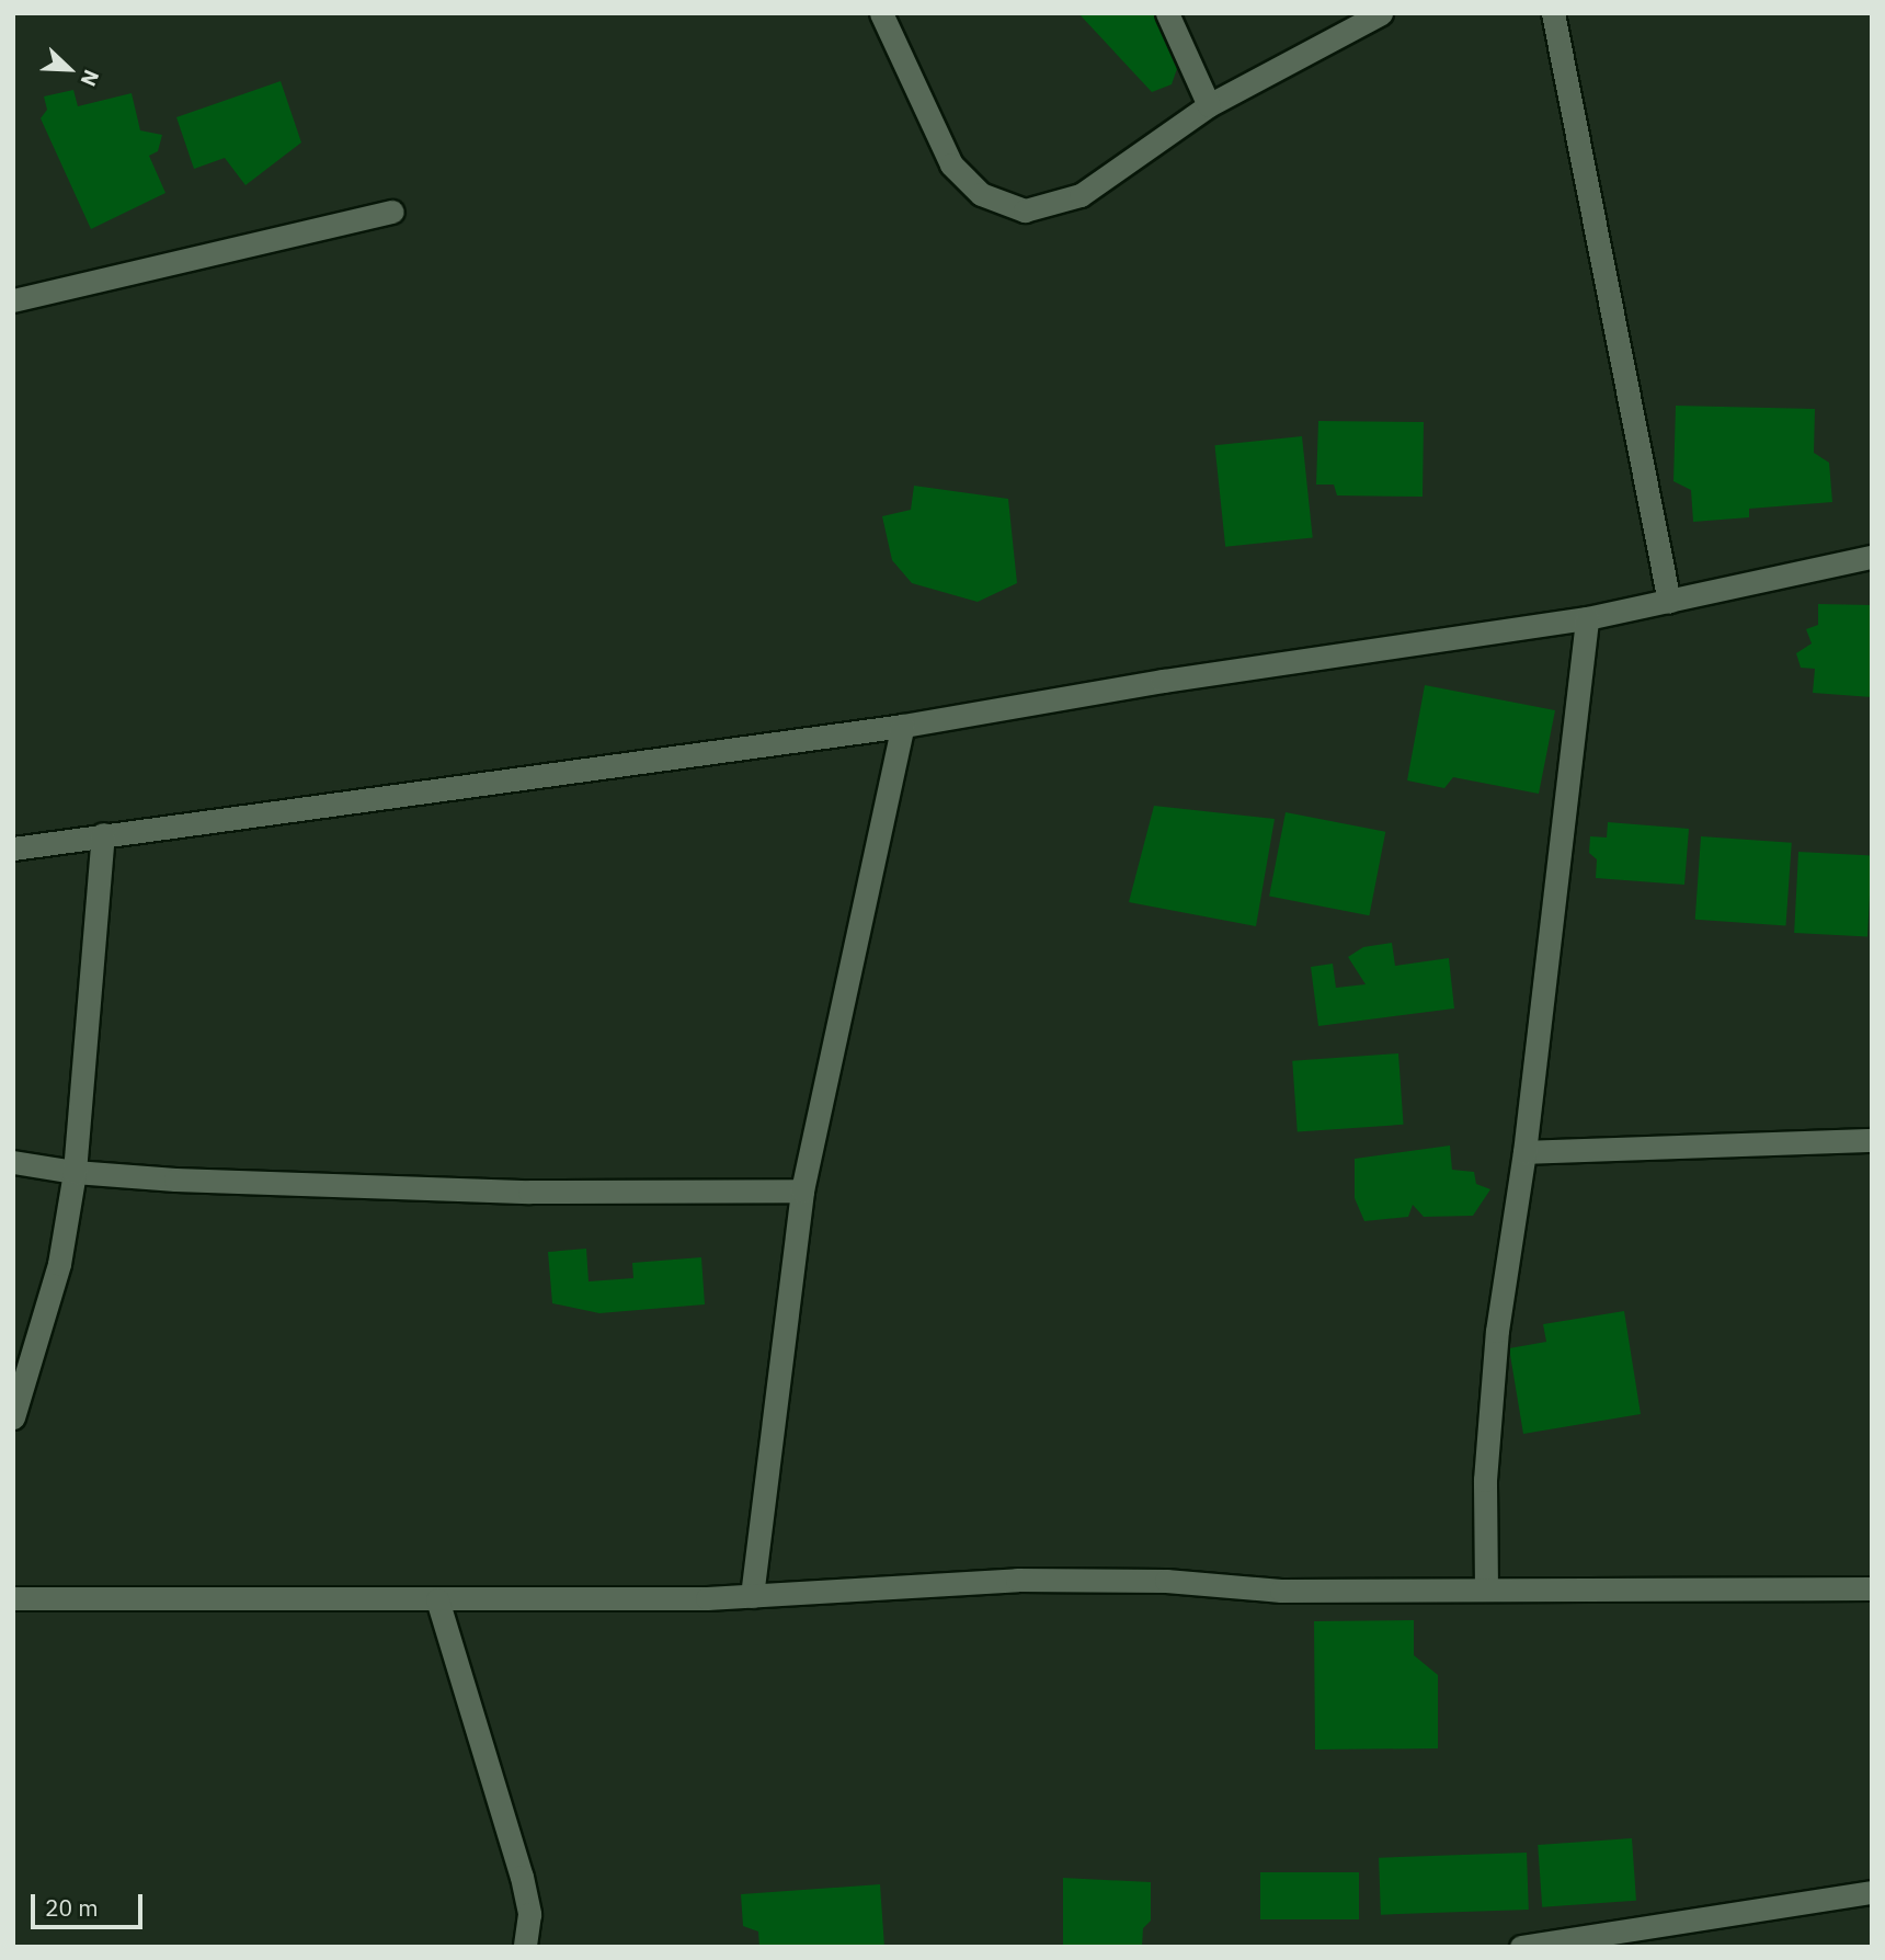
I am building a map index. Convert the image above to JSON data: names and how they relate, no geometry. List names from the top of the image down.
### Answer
{
  "scale_bar": "20 m",
  "north": "bottom right"
}
